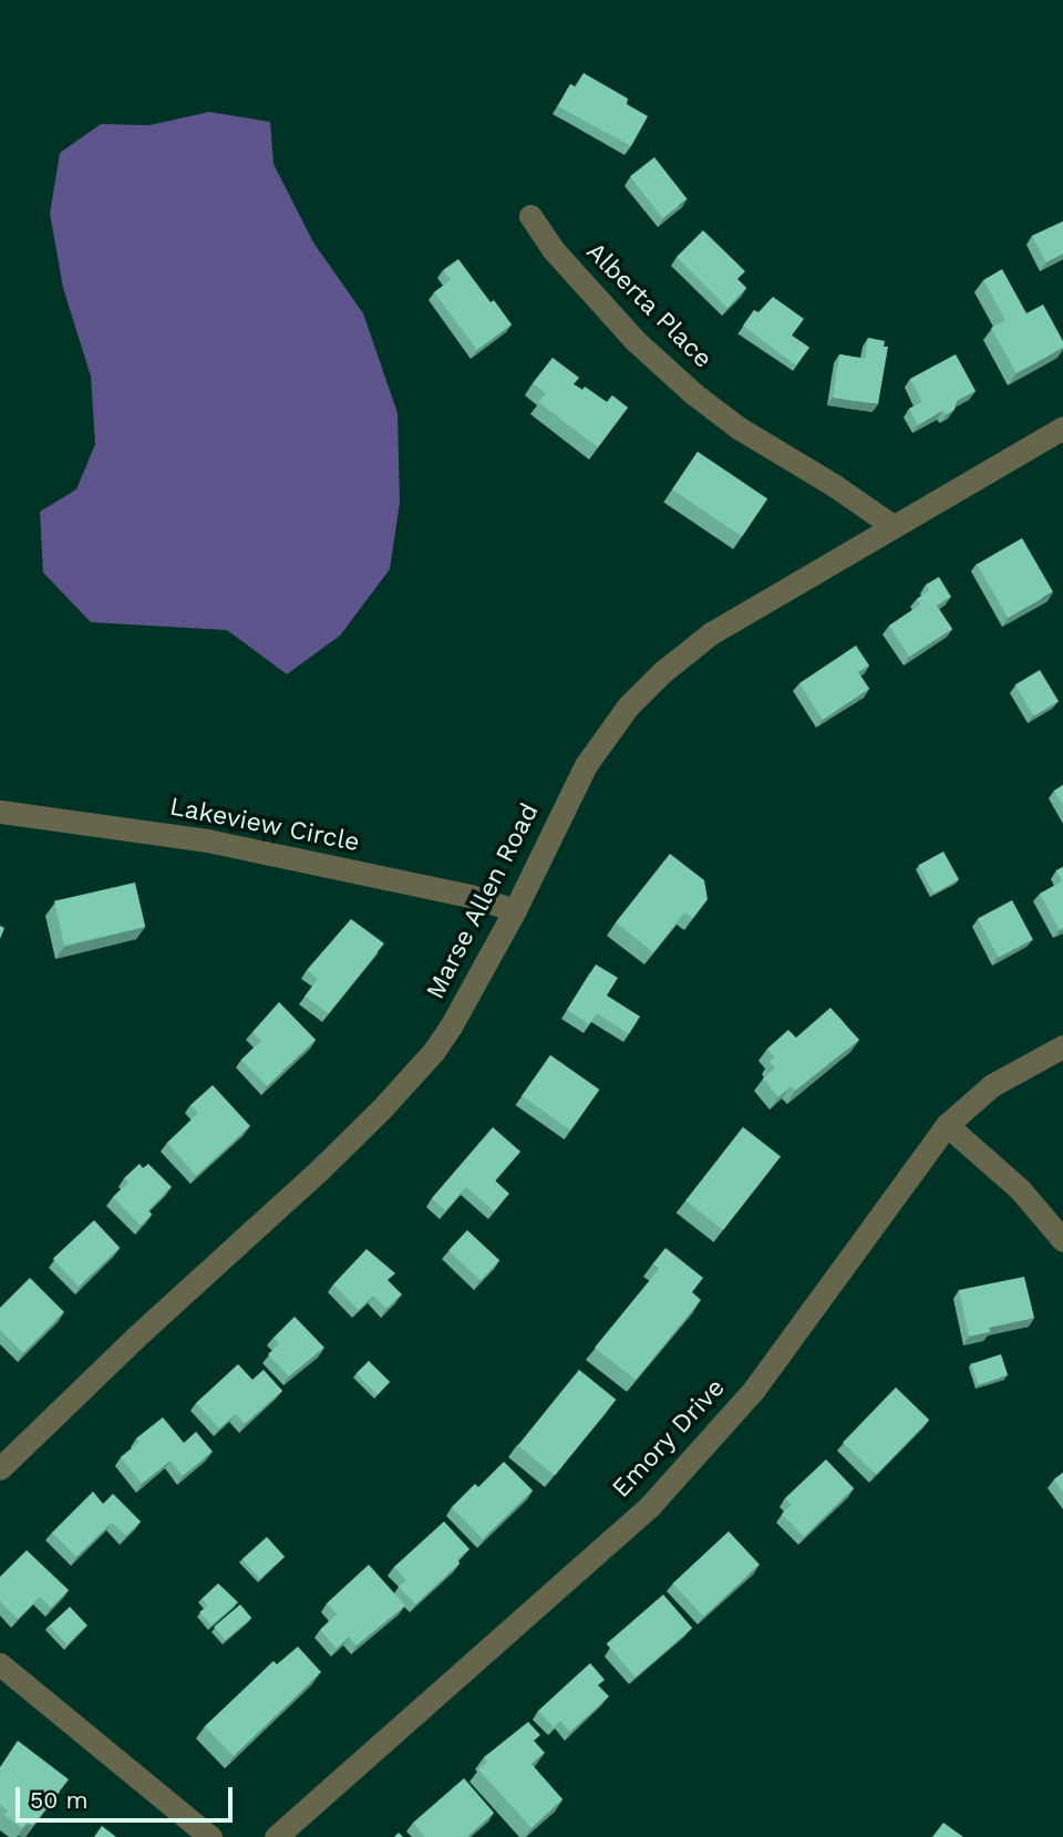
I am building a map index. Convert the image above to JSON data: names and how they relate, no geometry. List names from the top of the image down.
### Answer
{
  "streets": {
    "street": [
      "Alberta Place",
      "Lakeview Circle",
      "Marse Allen Road",
      "Emory Drive"
    ]
  },
  "crossings": [
    ["Alberta Place", "Marse Allen Road"],
    ["Lakeview Circle", "Marse Allen Road"]
  ],
  "scale_bar": "50 m"
}
